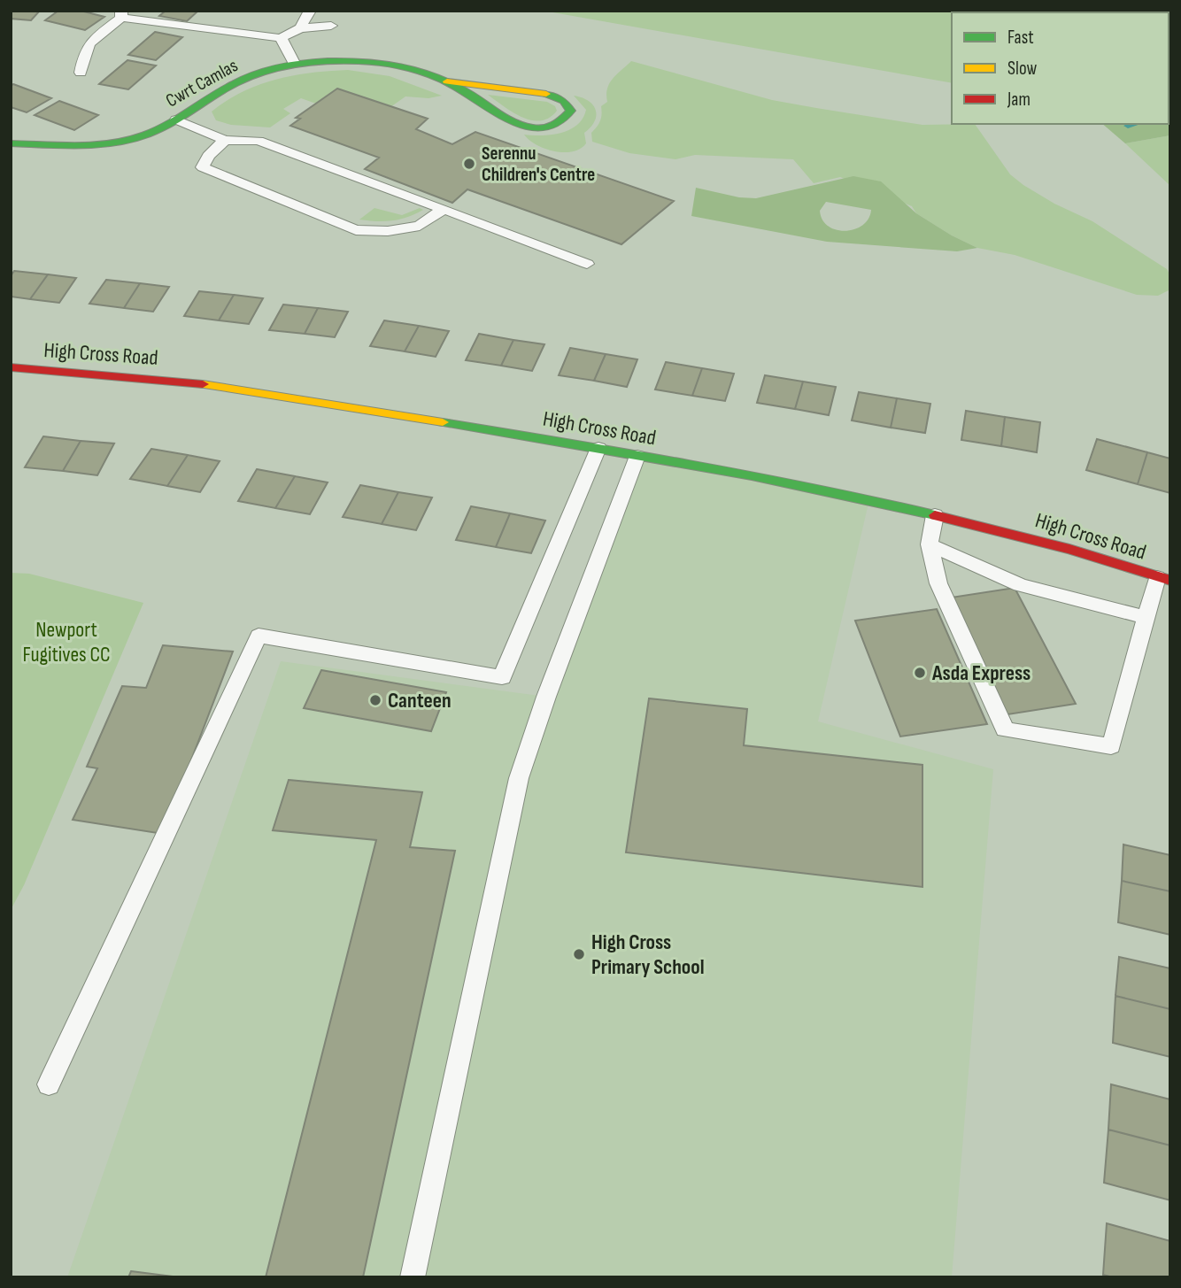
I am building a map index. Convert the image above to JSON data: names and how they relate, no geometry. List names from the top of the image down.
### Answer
{
  "streets": {
    "main road": ["Cwrt Camlas", "High Cross Road"]
  },
  "parks": ["Newport Fugitives CC"],
  "places": [
    "Serennu Children's Centre",
    "Asda Express",
    "Canteen",
    "High Cross Primary School"
  ],
  "legend": ["Fast", "Slow", "Jam"]
}
